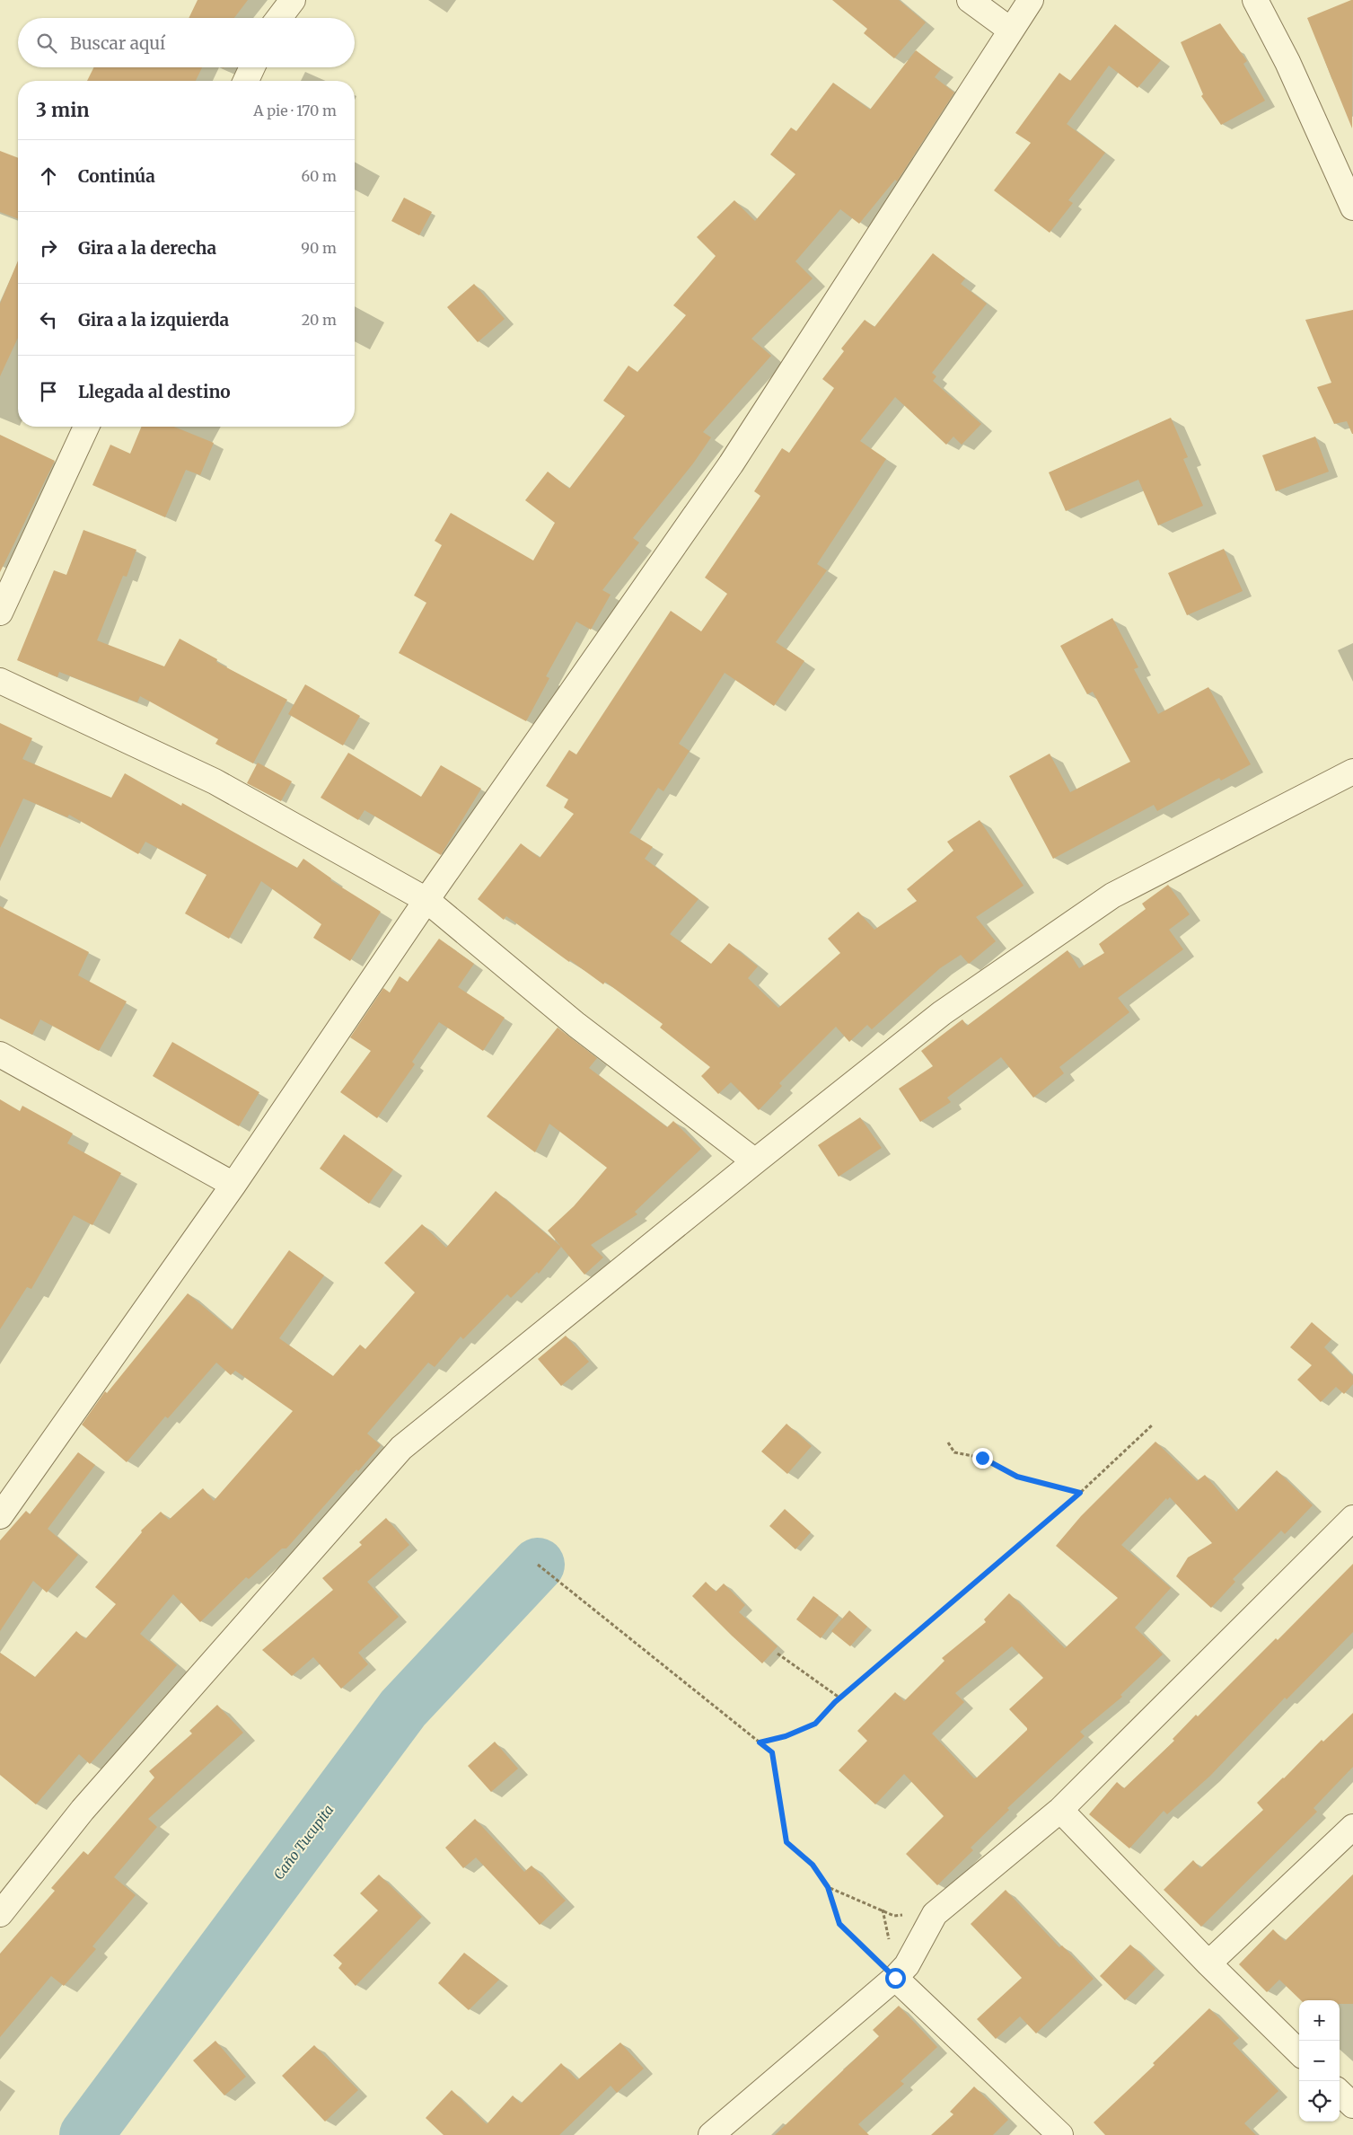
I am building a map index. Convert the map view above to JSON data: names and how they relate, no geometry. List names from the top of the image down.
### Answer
{
  "water": ["Caño Tucupita"],
  "page": {
    "search": "Buscar aquí",
    "heading": ["3 min", "A pie · 170 m"],
    "list": [
      ["Continúa", "60 m"],
      ["Gira a la derecha", "90 m"],
      ["Gira a la izquierda", "20 m"],
      "Llegada al destino"
    ],
    "map_buttons": ["+", "−"]
  }
}
